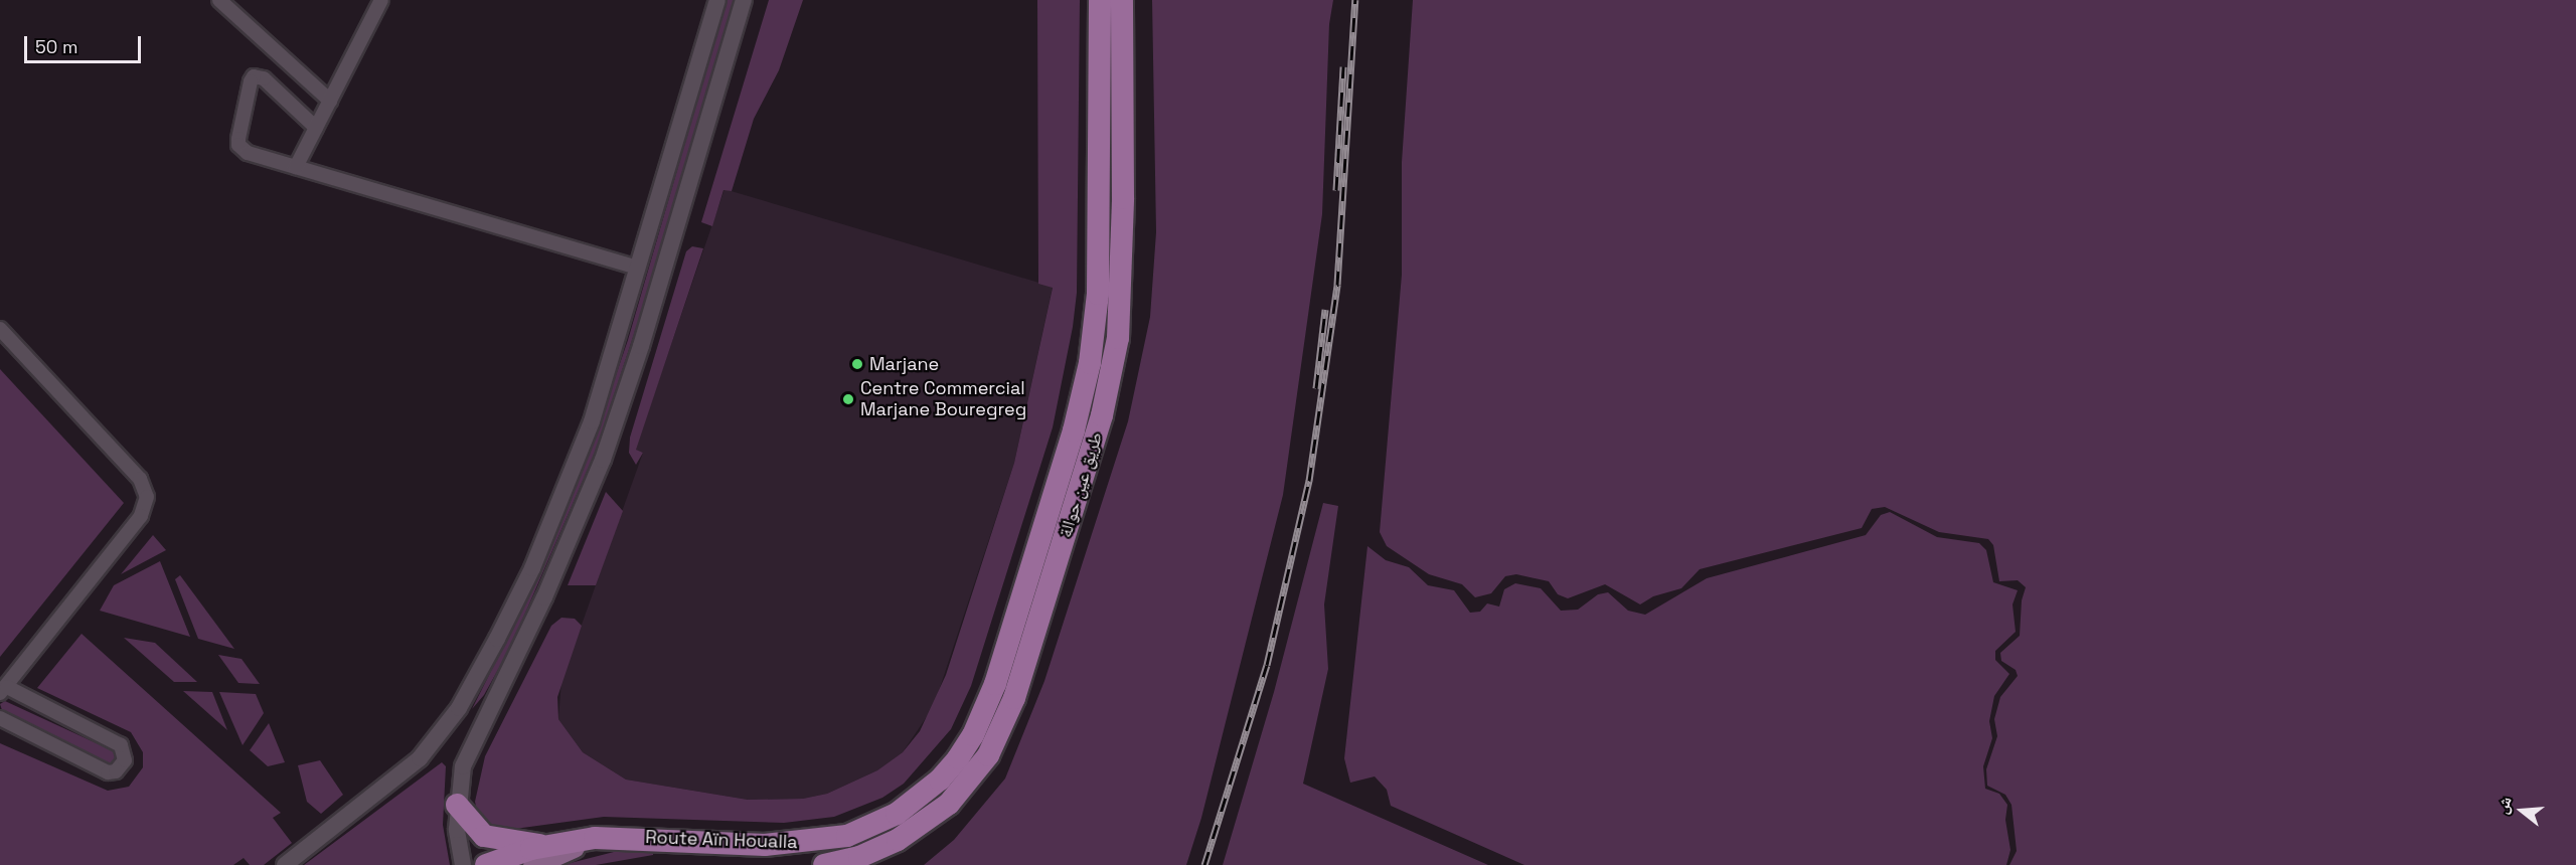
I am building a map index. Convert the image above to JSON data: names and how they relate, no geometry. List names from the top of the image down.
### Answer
{
  "streets": {
    "highway": ["طريق عين حوالة", "Route Aïn Houalla"]
  },
  "crossings": [
    ["طريق عين حوالة", "Route Aïn Houalla"]
  ],
  "places": ["Marjane", "Centre Commercial Marjane Bouregreg"],
  "scale_bar": "50 m",
  "north": "left"
}
